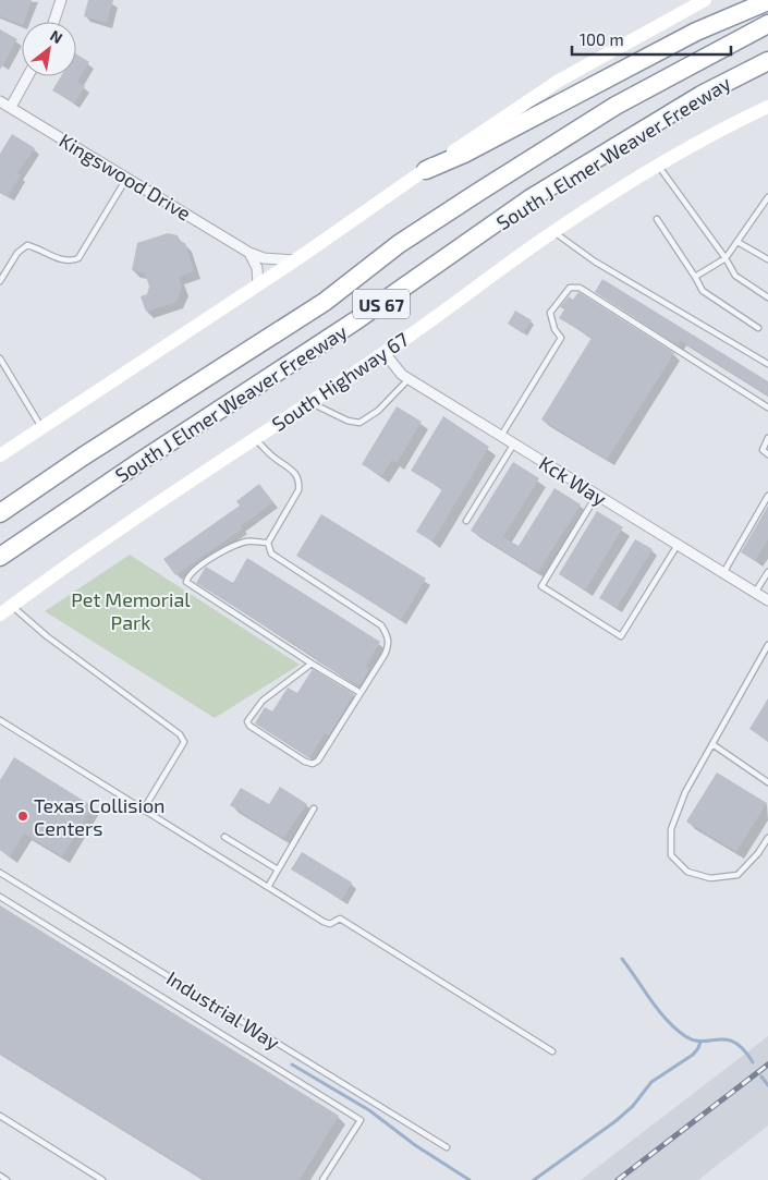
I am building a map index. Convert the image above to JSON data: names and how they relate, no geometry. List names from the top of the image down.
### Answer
{
  "streets": {
    "highway": ["South J Elmer Weaver Freeway", "US 67"],
    "main road": ["South Highway 67"],
    "street": ["Kingswood Drive", "Kck Way"],
    "lane": ["Industrial Way"]
  },
  "crossings": [
    ["South Highway 67", "Kck Way"]
  ],
  "parks": ["Pet Memorial Park"],
  "places": ["Texas Collision Centers"],
  "scale_bar": "100 m",
  "north": "top right"
}
